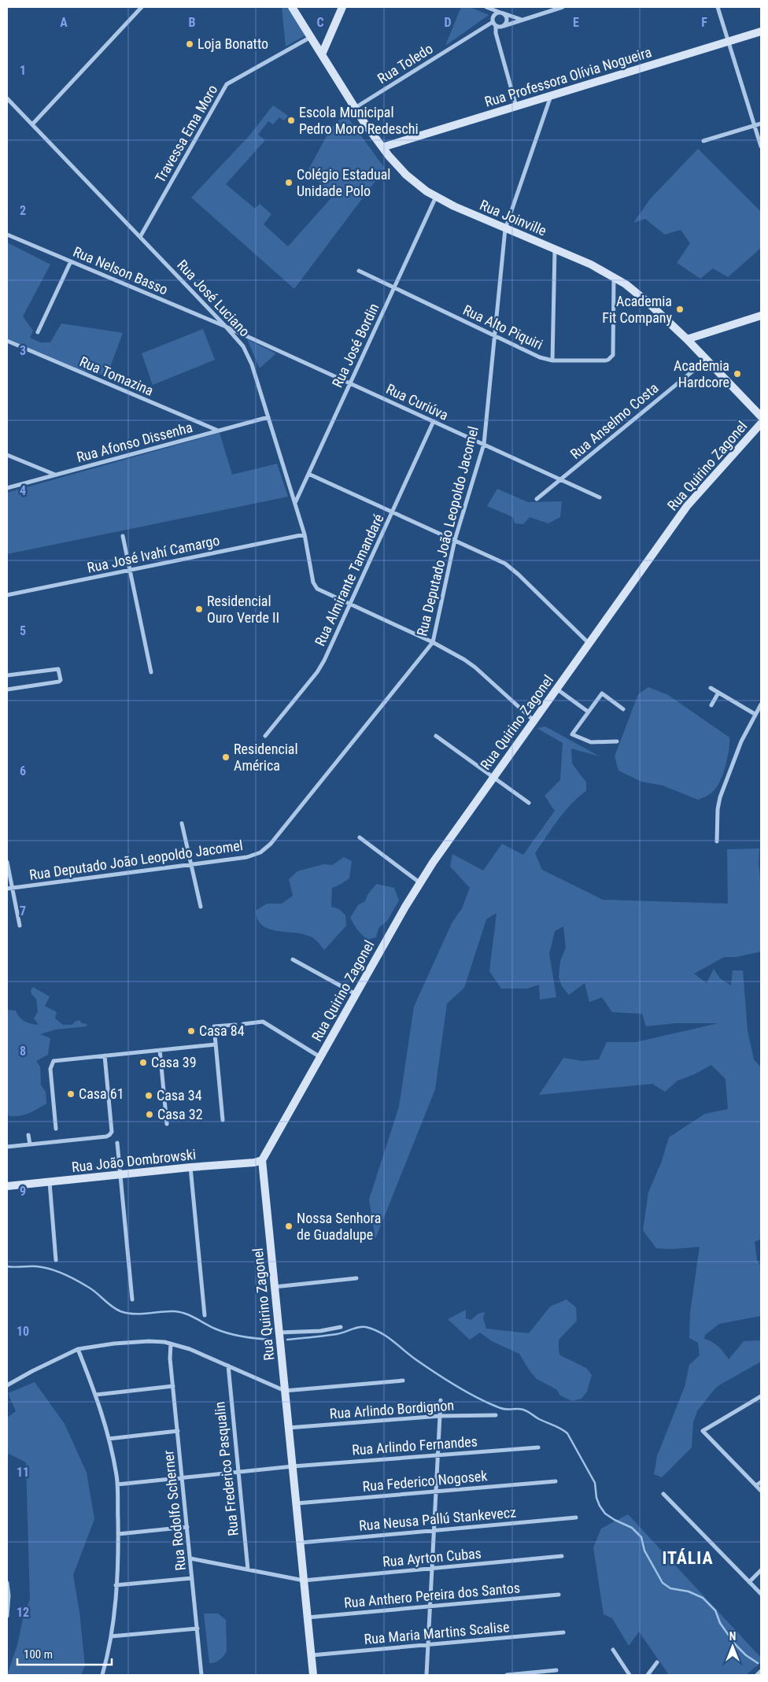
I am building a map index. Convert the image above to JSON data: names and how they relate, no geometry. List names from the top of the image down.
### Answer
{
  "streets": {
    "street": [
      "Rua Toledo",
      "Rua Professora Olívia Nogueira",
      "Travessa Ema Moro",
      "Rua Joinville",
      "Rua Nelson Basso",
      "Rua José Luciano",
      "Rua Alto Piquiri",
      "Rua José Bordin",
      "Rua Tomazina",
      "Rua Curiúva",
      "Rua Anselmo Costa",
      "Rua Afonso Dissenha",
      "Rua Quirino Zagonel",
      "Rua Deputado João Leopoldo Jacomel",
      "Rua José Ivahí Camargo",
      "Rua Almirante Tamandaré",
      "Rua João Dombrowski",
      "Rua Arlindo Bordignon",
      "Rua Arlindo Fernandes",
      "Rua Frederico Pasqualin",
      "Rua Federico Nogosek",
      "Rua Rodolfo Scherner",
      "Rua Neusa Pallú Stankevecz",
      "Rua Ayrton Cubas",
      "Rua Anthero Pereira dos Santos",
      "Rua Maria Martins Scalise"
    ]
  },
  "crossings": [
    ["Rua Toledo", "Rua Joinville"],
    ["Rua Professora Olívia Nogueira", "Rua Joinville"],
    ["Rua Professora Olívia Nogueira", "Rua Deputado João Leopoldo Jacomel"],
    ["Travessa Ema Moro", "Rua Joinville"],
    ["Travessa Ema Moro", "Rua José Luciano"],
    ["Rua Joinville", "Rua Alto Piquiri"],
    ["Rua Joinville", "Rua José Bordin"],
    ["Rua Joinville", "Rua Anselmo Costa"],
    ["Rua Joinville", "Rua Deputado João Leopoldo Jacomel"],
    ["Rua Nelson Basso", "Rua José Luciano"],
    ["Rua Nelson Basso", "Rua Curiúva"],
    ["Rua José Luciano", "Rua José Bordin"],
    ["Rua José Luciano", "Rua Curiúva"],
    ["Rua José Luciano", "Rua Afonso Dissenha"],
    ["Rua José Luciano", "Rua José Ivahí Camargo"],
    ["Rua José Luciano", "Rua Almirante Tamandaré"],
    ["Rua Alto Piquiri", "Rua José Bordin"],
    ["Rua Alto Piquiri", "Rua Deputado João Leopoldo Jacomel"],
    ["Rua José Bordin", "Rua Curiúva"],
    ["Rua Tomazina", "Rua Afonso Dissenha"],
    ["Rua Curiúva", "Rua Anselmo Costa"],
    ["Rua Curiúva", "Rua Deputado João Leopoldo Jacomel"],
    ["Rua Curiúva", "Rua Almirante Tamandaré"],
    ["Rua Quirino Zagonel", "Rua João Dombrowski"],
    ["Rua Quirino Zagonel", "Rua Arlindo Bordignon"],
    ["Rua Quirino Zagonel", "Rua Arlindo Fernandes"],
    ["Rua Quirino Zagonel", "Rua Federico Nogosek"],
    ["Rua Quirino Zagonel", "Rua Neusa Pallú Stankevecz"],
    ["Rua Quirino Zagonel", "Rua Ayrton Cubas"],
    ["Rua Quirino Zagonel", "Rua Anthero Pereira dos Santos"],
    ["Rua Quirino Zagonel", "Rua Maria Martins Scalise"],
    ["Rua Arlindo Fernandes", "Rua Frederico Pasqualin"],
    ["Rua Arlindo Fernandes", "Rua Rodolfo Scherner"],
    ["Rua Frederico Pasqualin", "Rua Ayrton Cubas"],
    ["Rua Rodolfo Scherner", "Rua Ayrton Cubas"]
  ],
  "districts": ["ITÁLIA"],
  "places": [
    "Loja Bonatto",
    "Escola Municipal Pedro Moro Redeschi",
    "Colégio Estadual Unidade Polo",
    "Academia Fit Company",
    "Academia Hardcore",
    "Residencial Ouro Verde II",
    "Residencial América",
    "Casa 84",
    "Casa 39",
    "Casa 61",
    "Casa 34",
    "Casa 32",
    "Nossa Senhora de Guadalupe"
  ],
  "scale_bar": "100 m",
  "north": "top",
  "grid": {
    "columns": [
      "A",
      "B",
      "C",
      "D",
      "E",
      "F"
    ],
    "rows": [
      "1",
      "2",
      "3",
      "4",
      "5",
      "6",
      "7",
      "8",
      "9",
      "10",
      "11",
      "12"
    ]
  }
}
